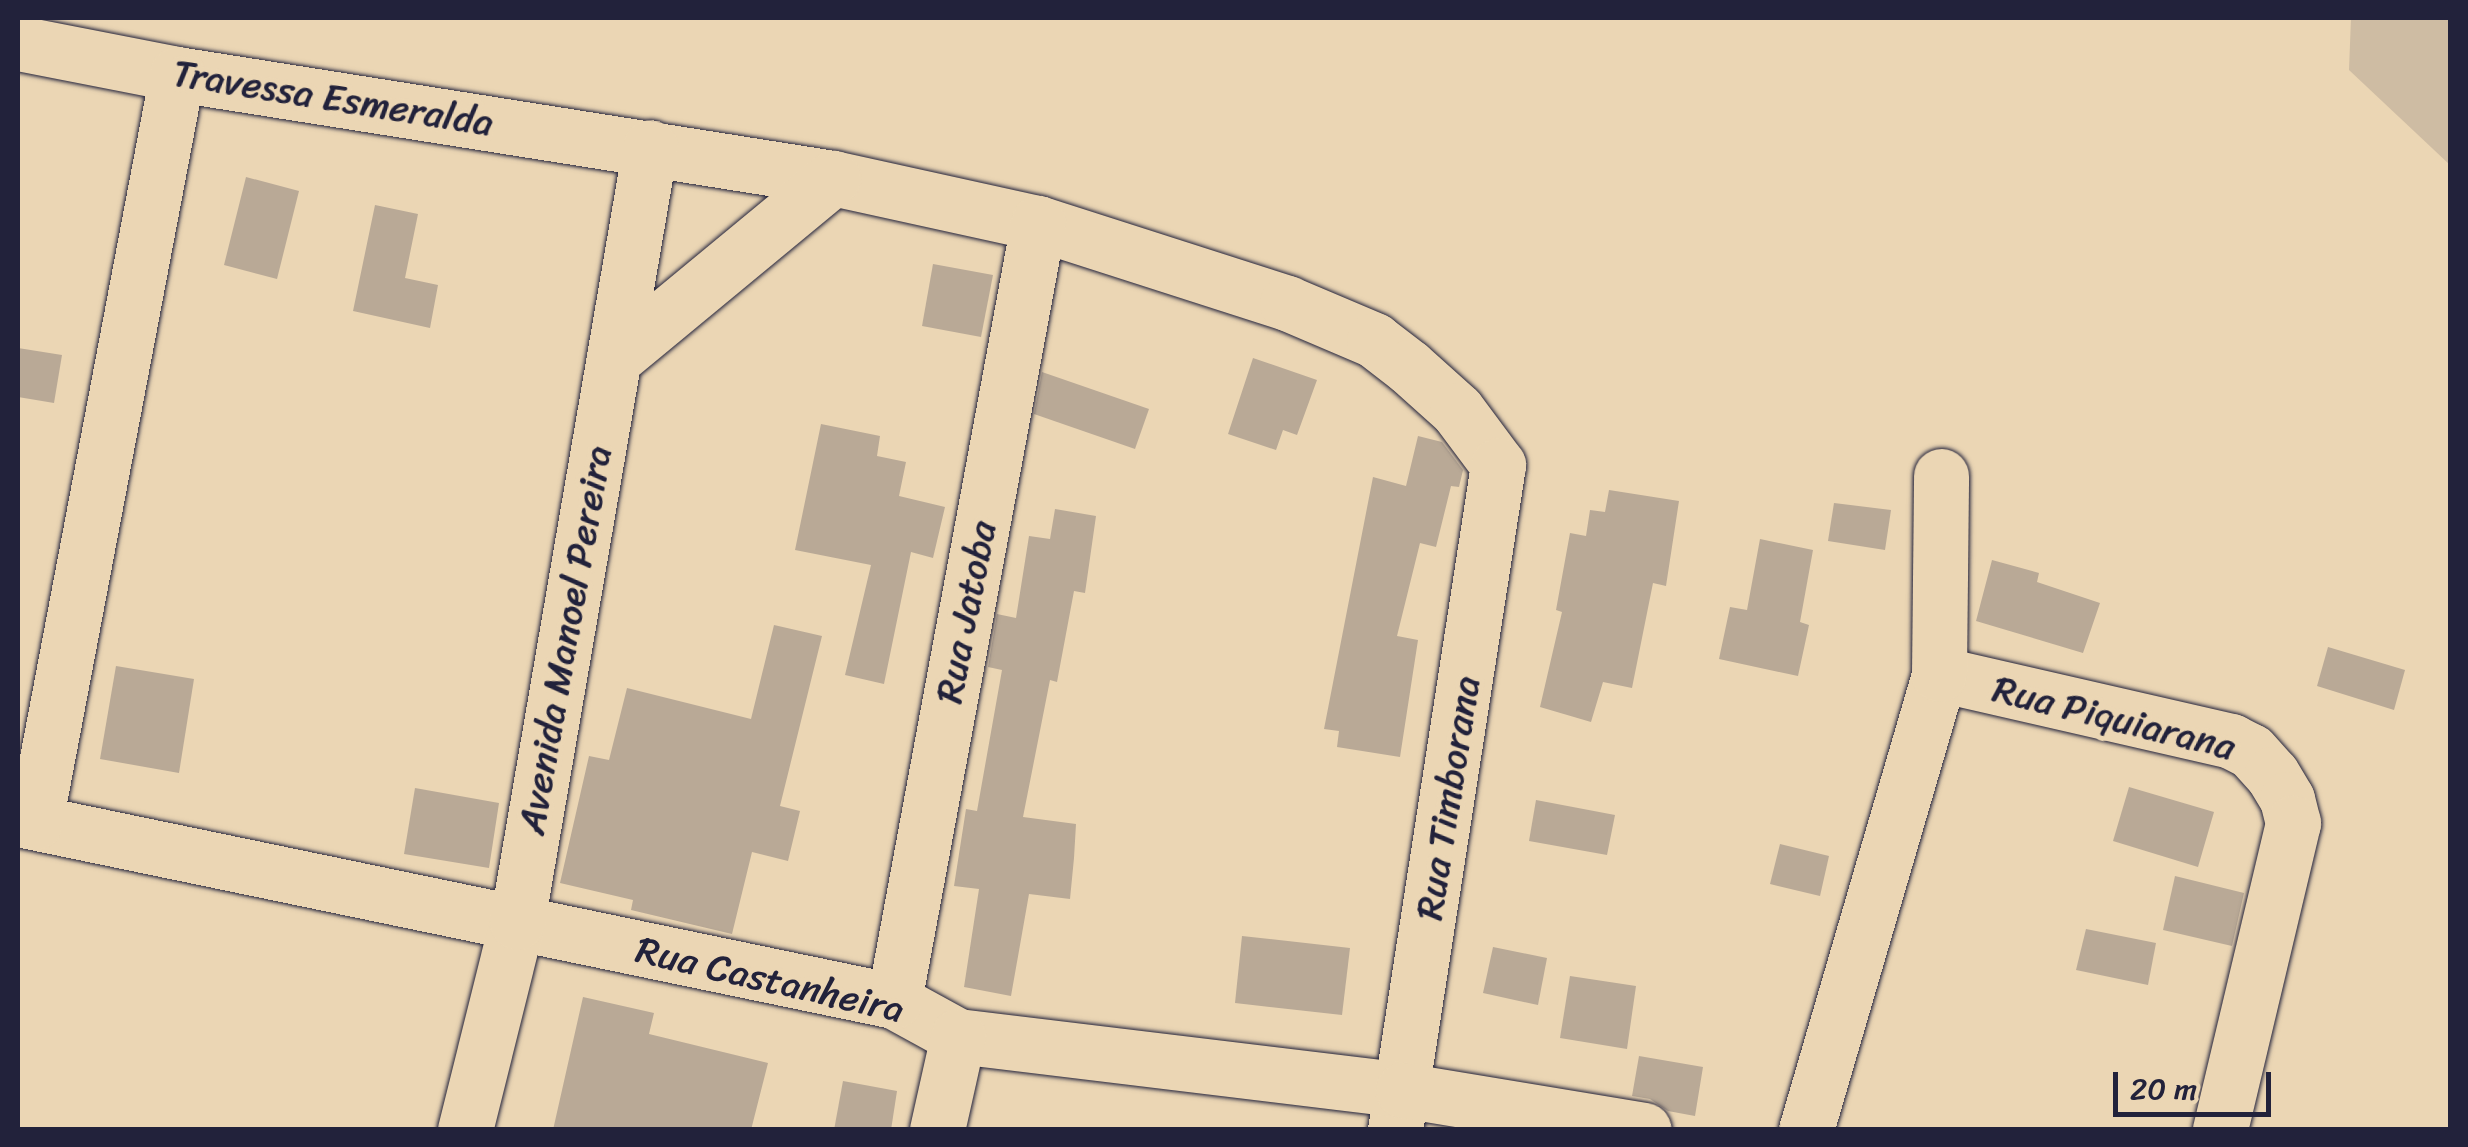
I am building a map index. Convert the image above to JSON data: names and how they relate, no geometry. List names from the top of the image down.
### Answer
{
  "streets": {
    "street": [
      "Travessa Esmeralda",
      "Rua Jatoba",
      "Avenida Manoel Pereira",
      "Rua Piquiarana",
      "Rua Timborana",
      "Rua Castanheira"
    ]
  },
  "crossings": [
    ["Travessa Esmeralda", "Rua Jatoba"],
    ["Travessa Esmeralda", "Avenida Manoel Pereira"],
    ["Travessa Esmeralda", "Rua Timborana"],
    ["Rua Jatoba", "Rua Castanheira"],
    ["Avenida Manoel Pereira", "Rua Castanheira"],
    ["Rua Timborana", "Rua Castanheira"]
  ],
  "scale_bar": "20 m"
}
